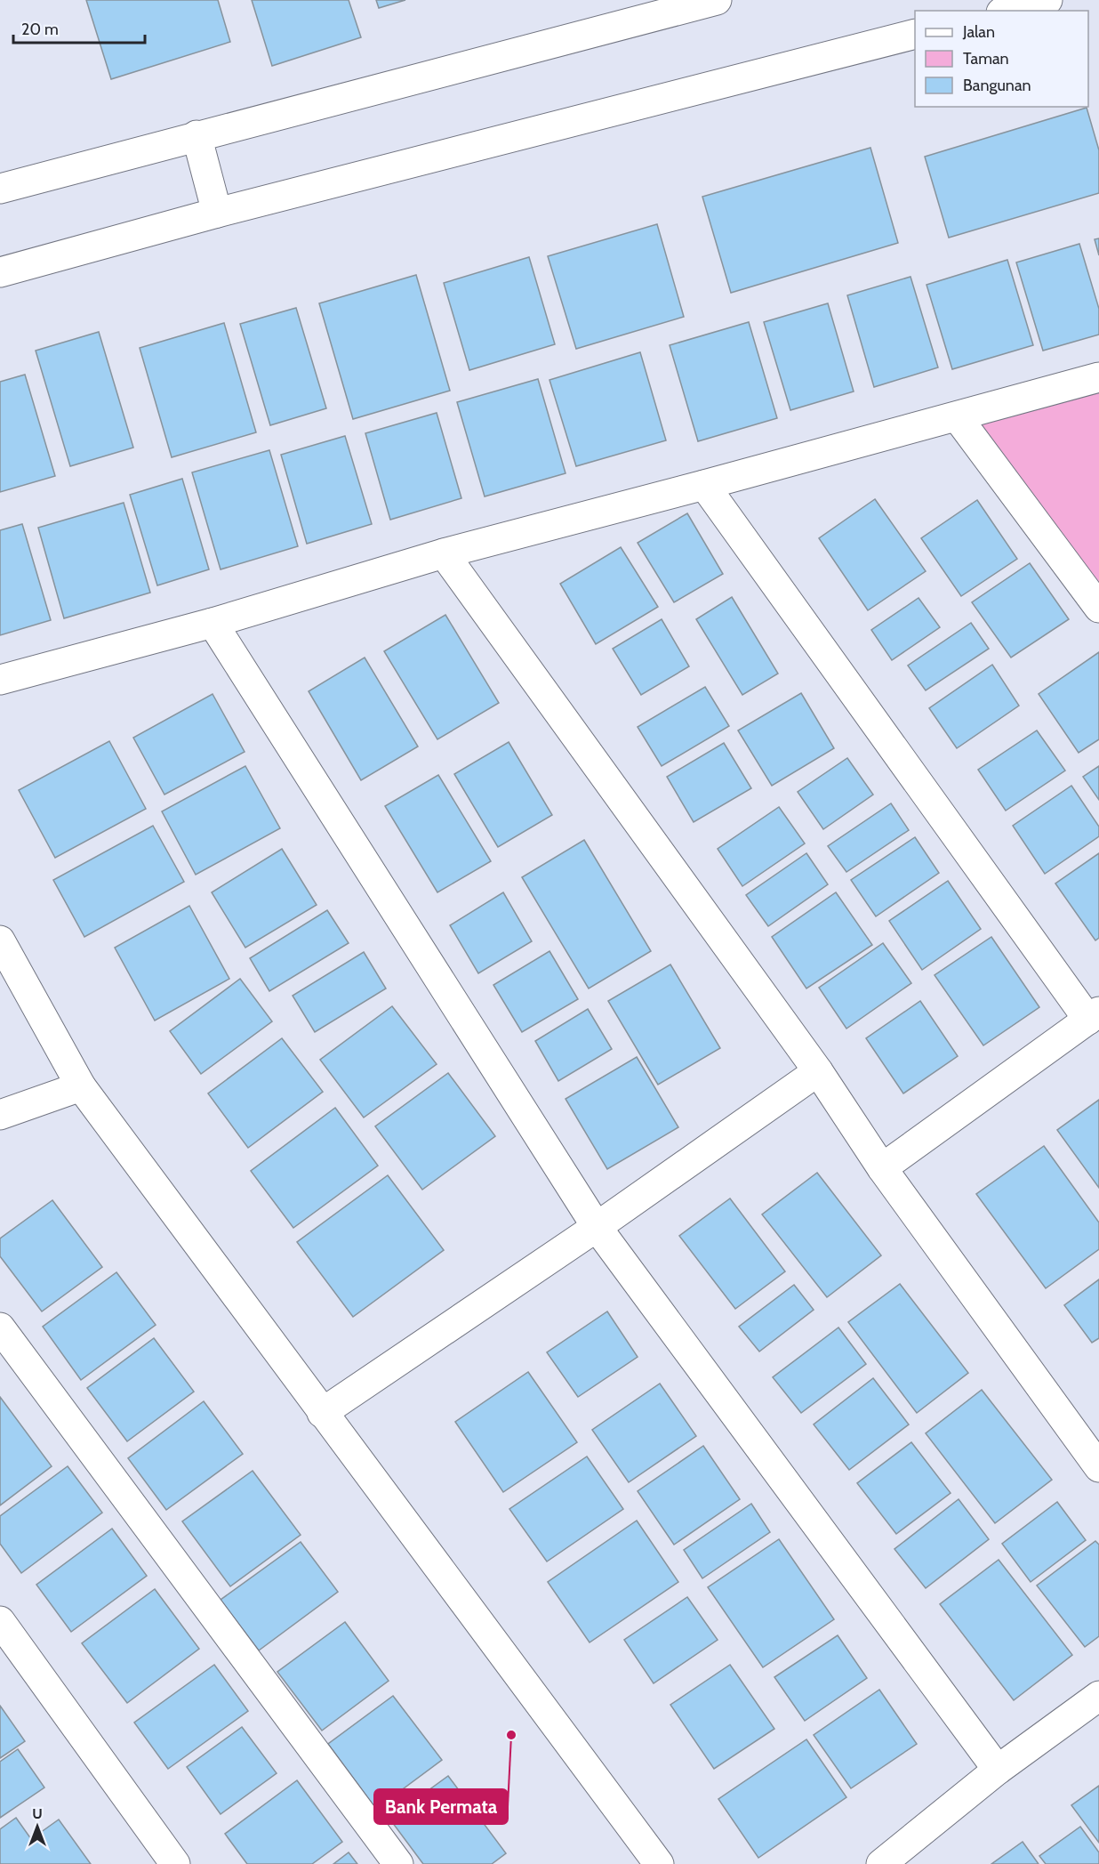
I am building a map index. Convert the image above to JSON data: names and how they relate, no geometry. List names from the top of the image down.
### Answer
{
  "places": ["Bank Permata"],
  "legend": ["Jalan", "Taman", "Bangunan"],
  "scale_bar": "20 m",
  "north": "top"
}
